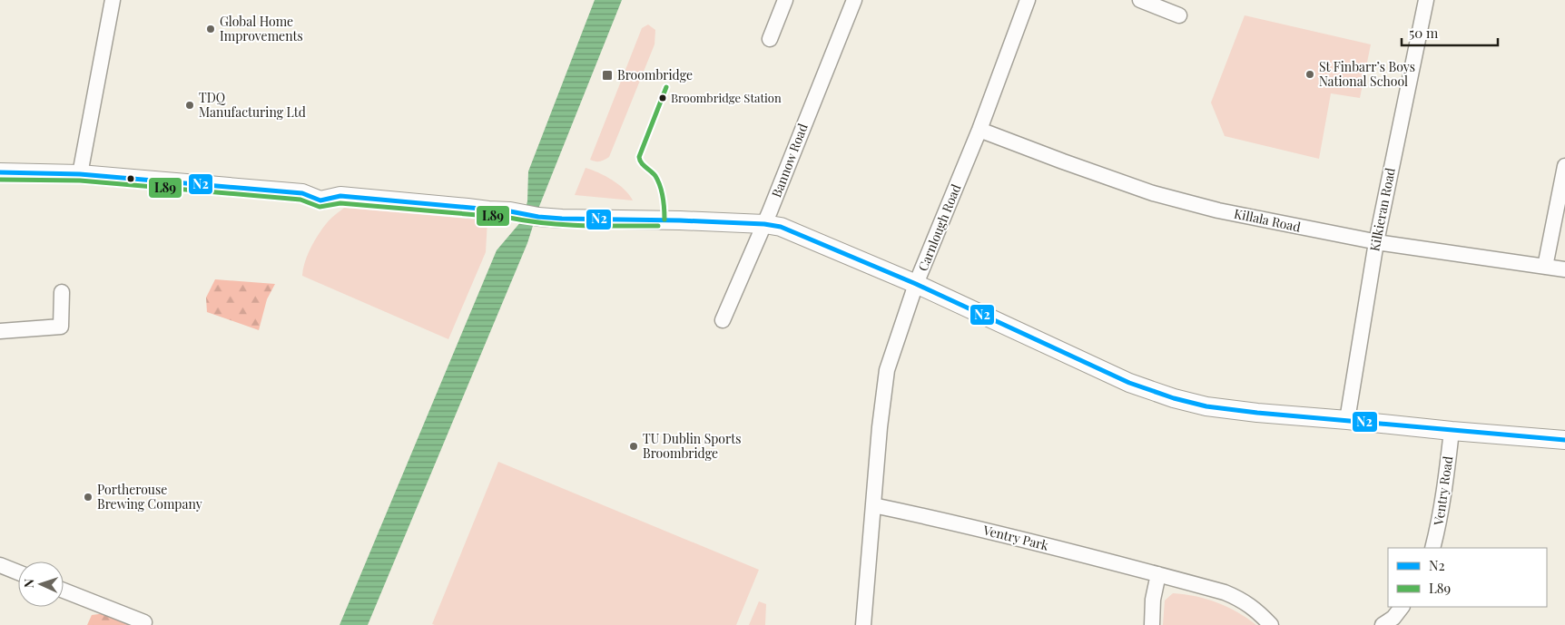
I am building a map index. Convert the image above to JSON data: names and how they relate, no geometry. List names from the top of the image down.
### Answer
{
  "streets": {
    "street": [
      "Bannow Road",
      "Kilkieran Road",
      "Killala Road",
      "Carnlough Road",
      "Ventry Road",
      "Ventry Park"
    ]
  },
  "crossings": [
    ["Kilkieran Road", "Killala Road"],
    ["Killala Road", "Carnlough Road"],
    ["Carnlough Road", "Ventry Park"]
  ],
  "places": {
    "other": [
      "Global Home Improvements",
      "St Finbarr’s Boys National School",
      "Broombridge Station",
      "TDQ Manufacturing Ltd",
      "TU Dublin Sports Broombridge",
      "Portherouse Brewing Company"
    ],
    "transit": ["Broombridge"]
  },
  "lines": ["transit line L89", "transit line N2"],
  "legend": ["N2", "L89"],
  "scale_bar": "50 m",
  "north": "left"
}
